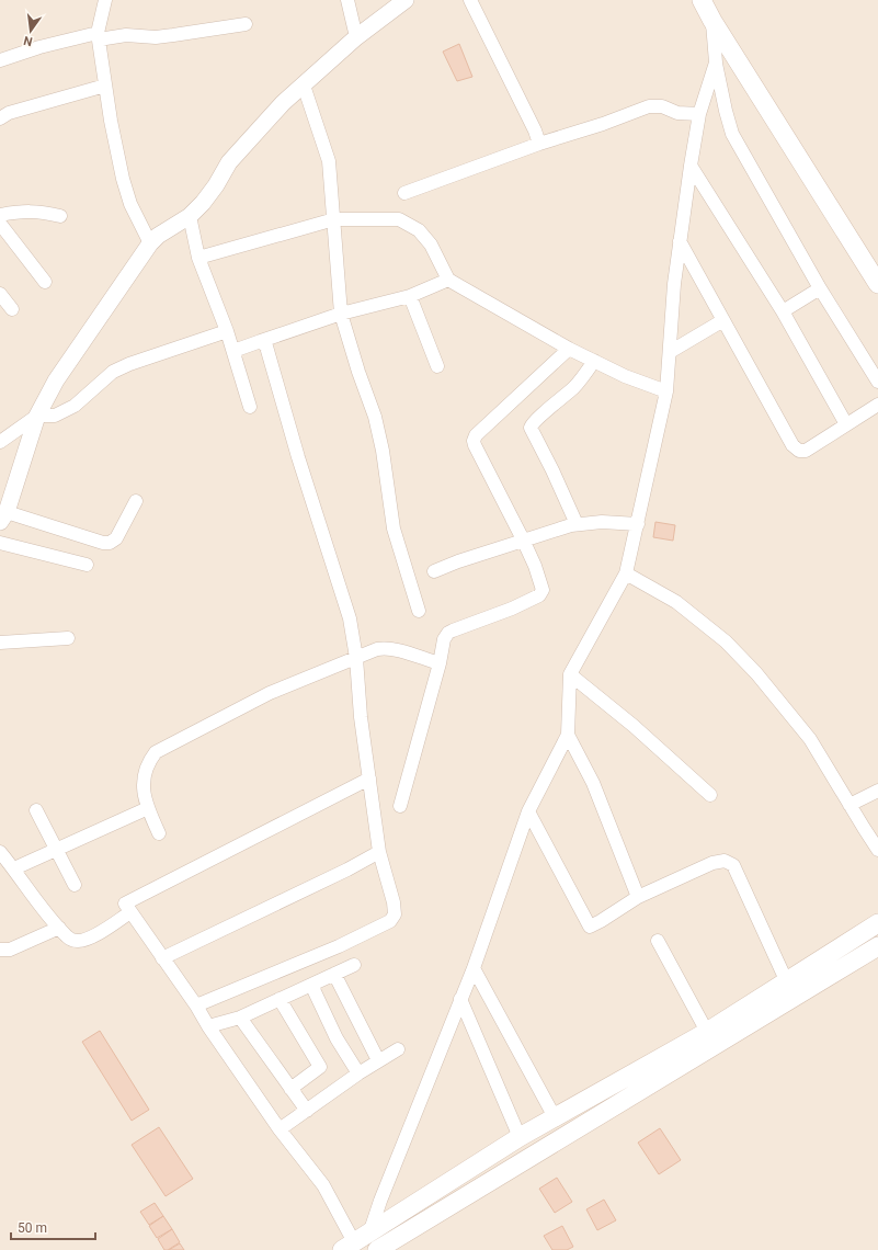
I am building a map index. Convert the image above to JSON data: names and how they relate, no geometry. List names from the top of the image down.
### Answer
{
  "scale_bar": "50 m",
  "north": "bottom"
}
